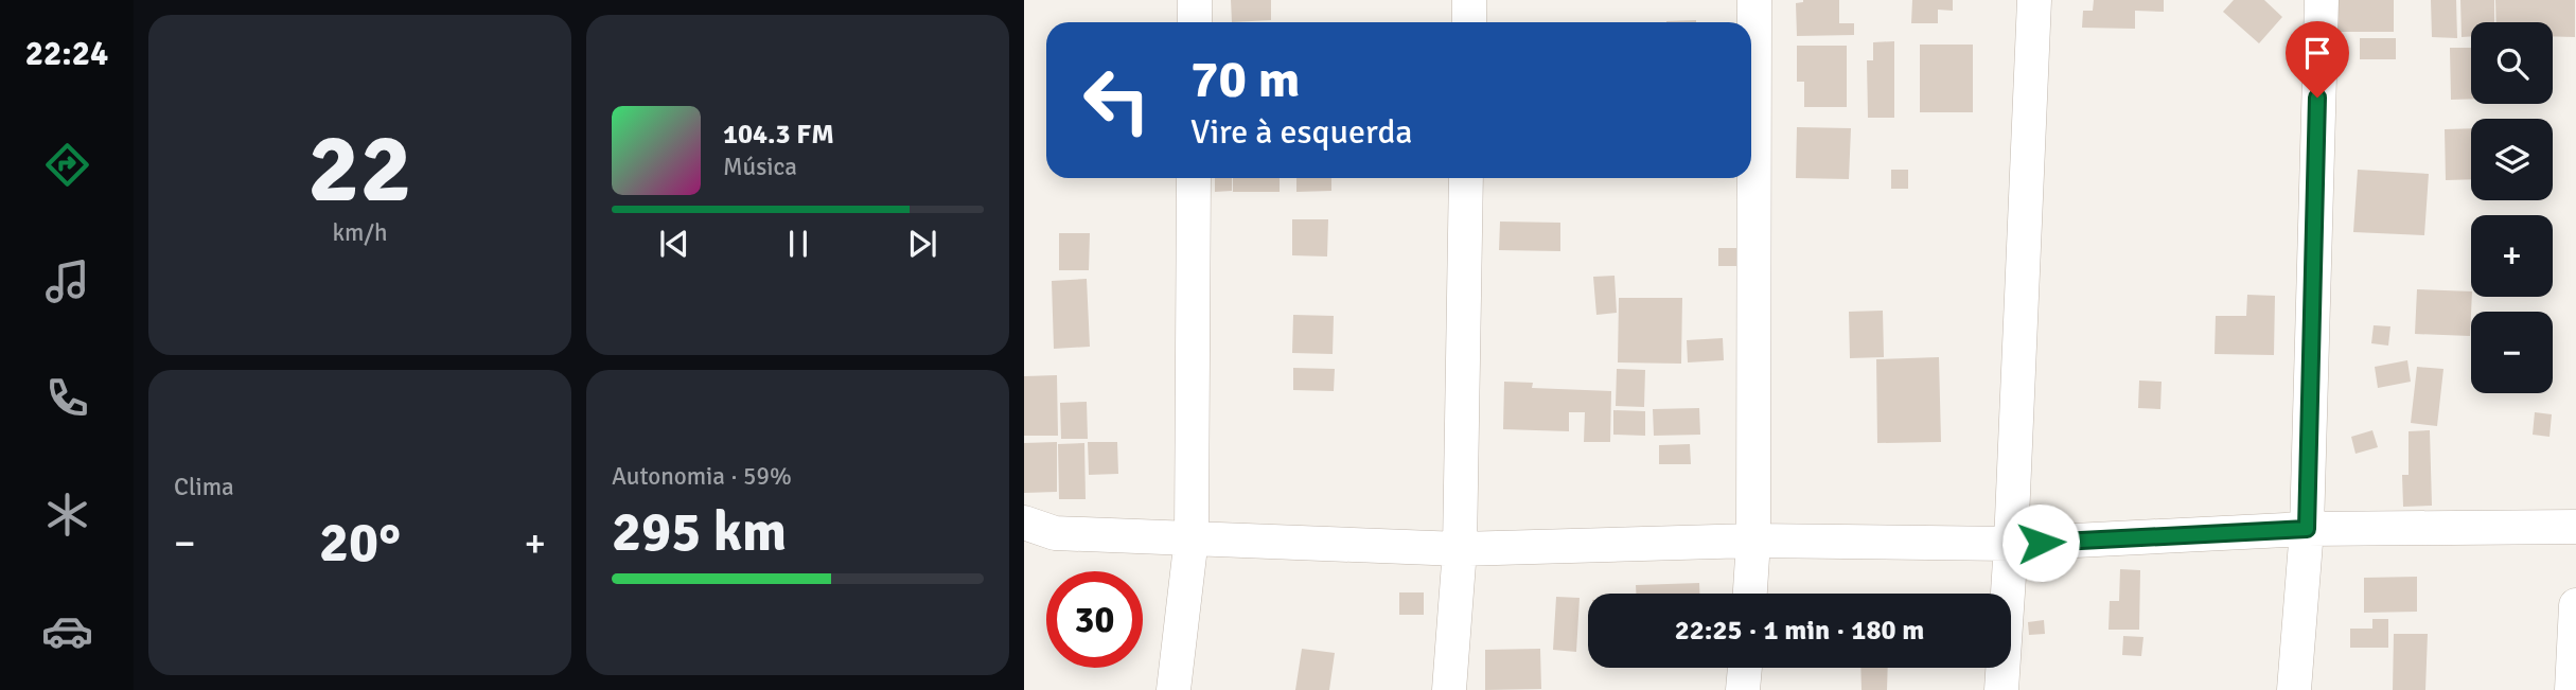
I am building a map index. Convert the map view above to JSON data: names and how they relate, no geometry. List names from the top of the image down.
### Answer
{
  "page": {
    "tabs": "22:24",
    "tile": [
      ["22", "km/h"],
      "Clima",
      ["Autonomia · 59%", "295 km"]
    ],
    "map_buttons": ["+", "−"],
    "turn": ["70 m", "Vire à esquerda"],
    "song": ["104.3 FM", "Música"],
    "heat": ["−", "20°", "+"],
    "limit": "30",
    "trip": "22:25 · 1 min · 180 m"
  }
}
